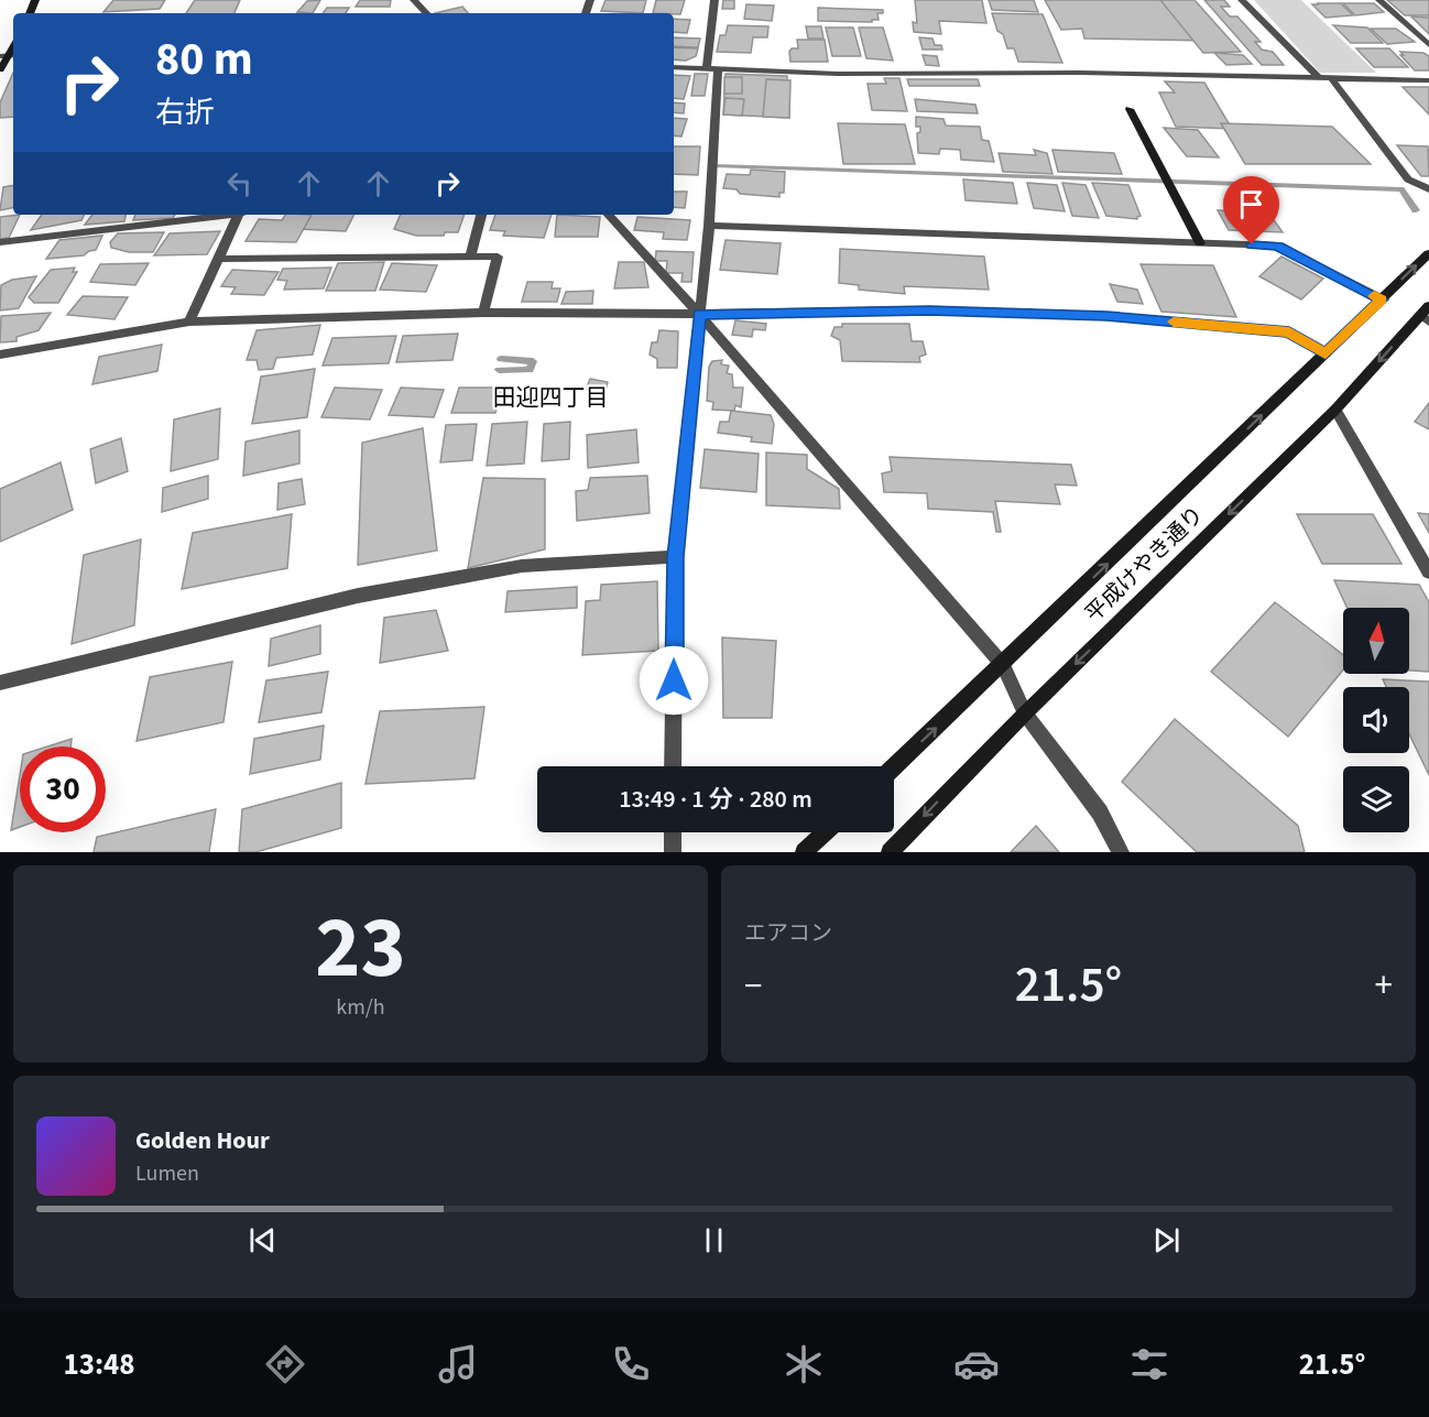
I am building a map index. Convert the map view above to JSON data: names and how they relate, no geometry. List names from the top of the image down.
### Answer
{
  "streets": {
    "street": ["平成けやき通り"]
  },
  "districts": ["田迎四丁目"],
  "north": "top",
  "page": {
    "turn": ["80 m", "右折"],
    "limit": "30",
    "trip": "13:49 · 1 分 · 280 m",
    "tile": [
      ["23", "km/h"],
      "エアコン"
    ],
    "heat": ["−", "21.5°", "+"],
    "song": ["Golden Hour", "Lumen"],
    "tabs": ["13:48", "21.5°"]
  }
}
